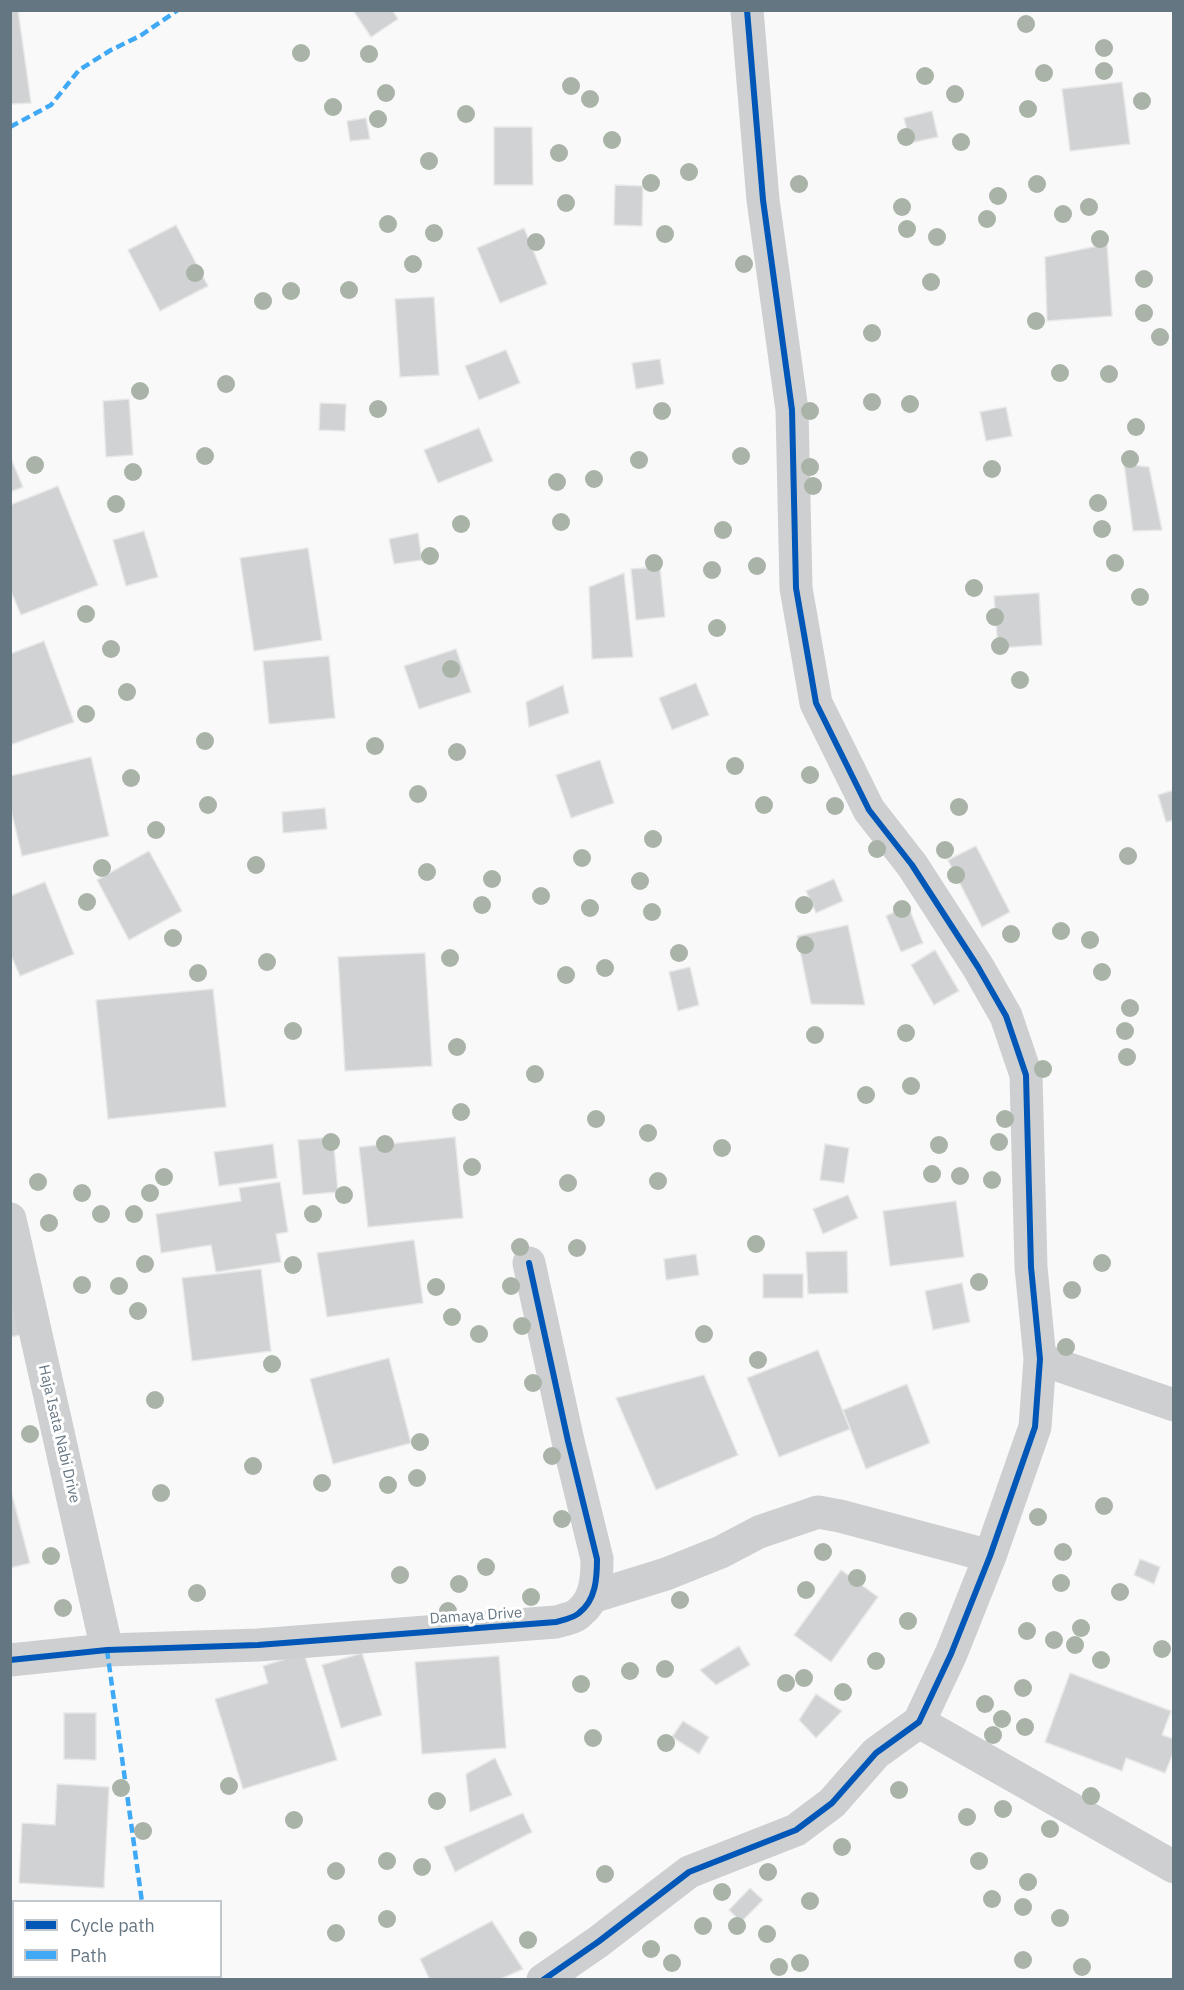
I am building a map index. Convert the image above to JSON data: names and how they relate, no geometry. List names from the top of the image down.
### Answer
{
  "streets": {
    "street": ["Haja Isata Nabi Drive", "Damaya Drive"]
  },
  "crossings": [
    ["Haja Isata Nabi Drive", "Damaya Drive"]
  ],
  "legend": ["Cycle path", "Path"]
}
